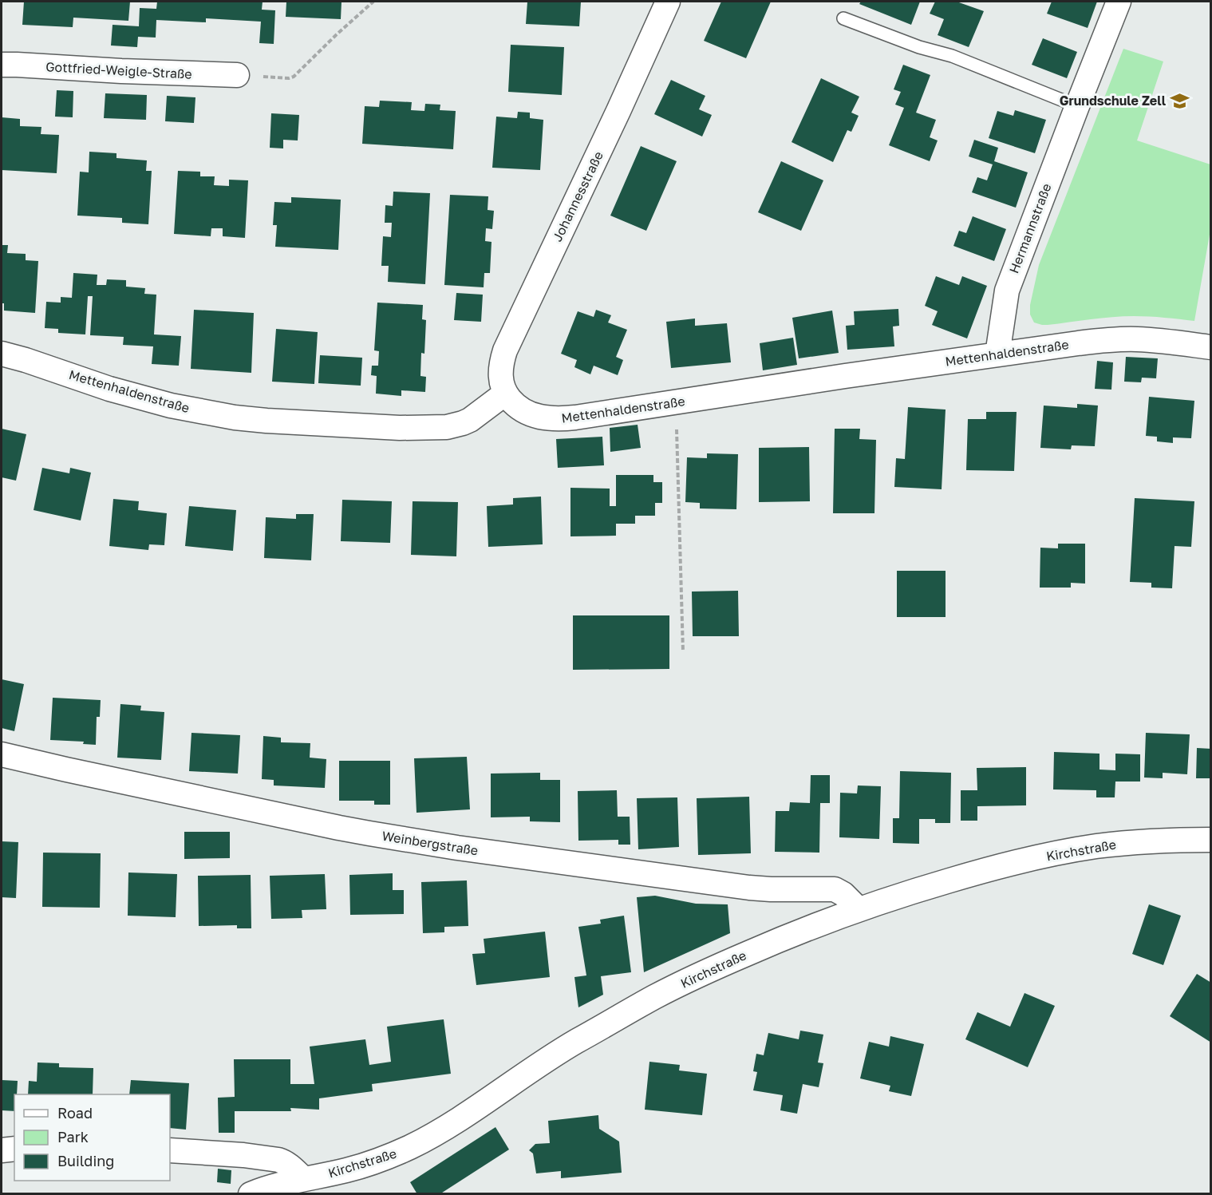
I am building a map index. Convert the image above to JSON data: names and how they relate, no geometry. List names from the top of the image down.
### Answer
{
  "streets": {
    "street": [
      "Gottfried-Weigle-Straße",
      "Johannesstraße",
      "Hermannstraße",
      "Mettenhaldenstraße",
      "Weinbergstraße",
      "Kirchstraße"
    ]
  },
  "crossings": [
    ["Johannesstraße", "Mettenhaldenstraße"],
    ["Hermannstraße", "Mettenhaldenstraße"],
    ["Weinbergstraße", "Kirchstraße"]
  ],
  "places": {
    "school or university": ["Grundschule Zell"]
  },
  "legend": ["Road", "Park", "Building"]
}
